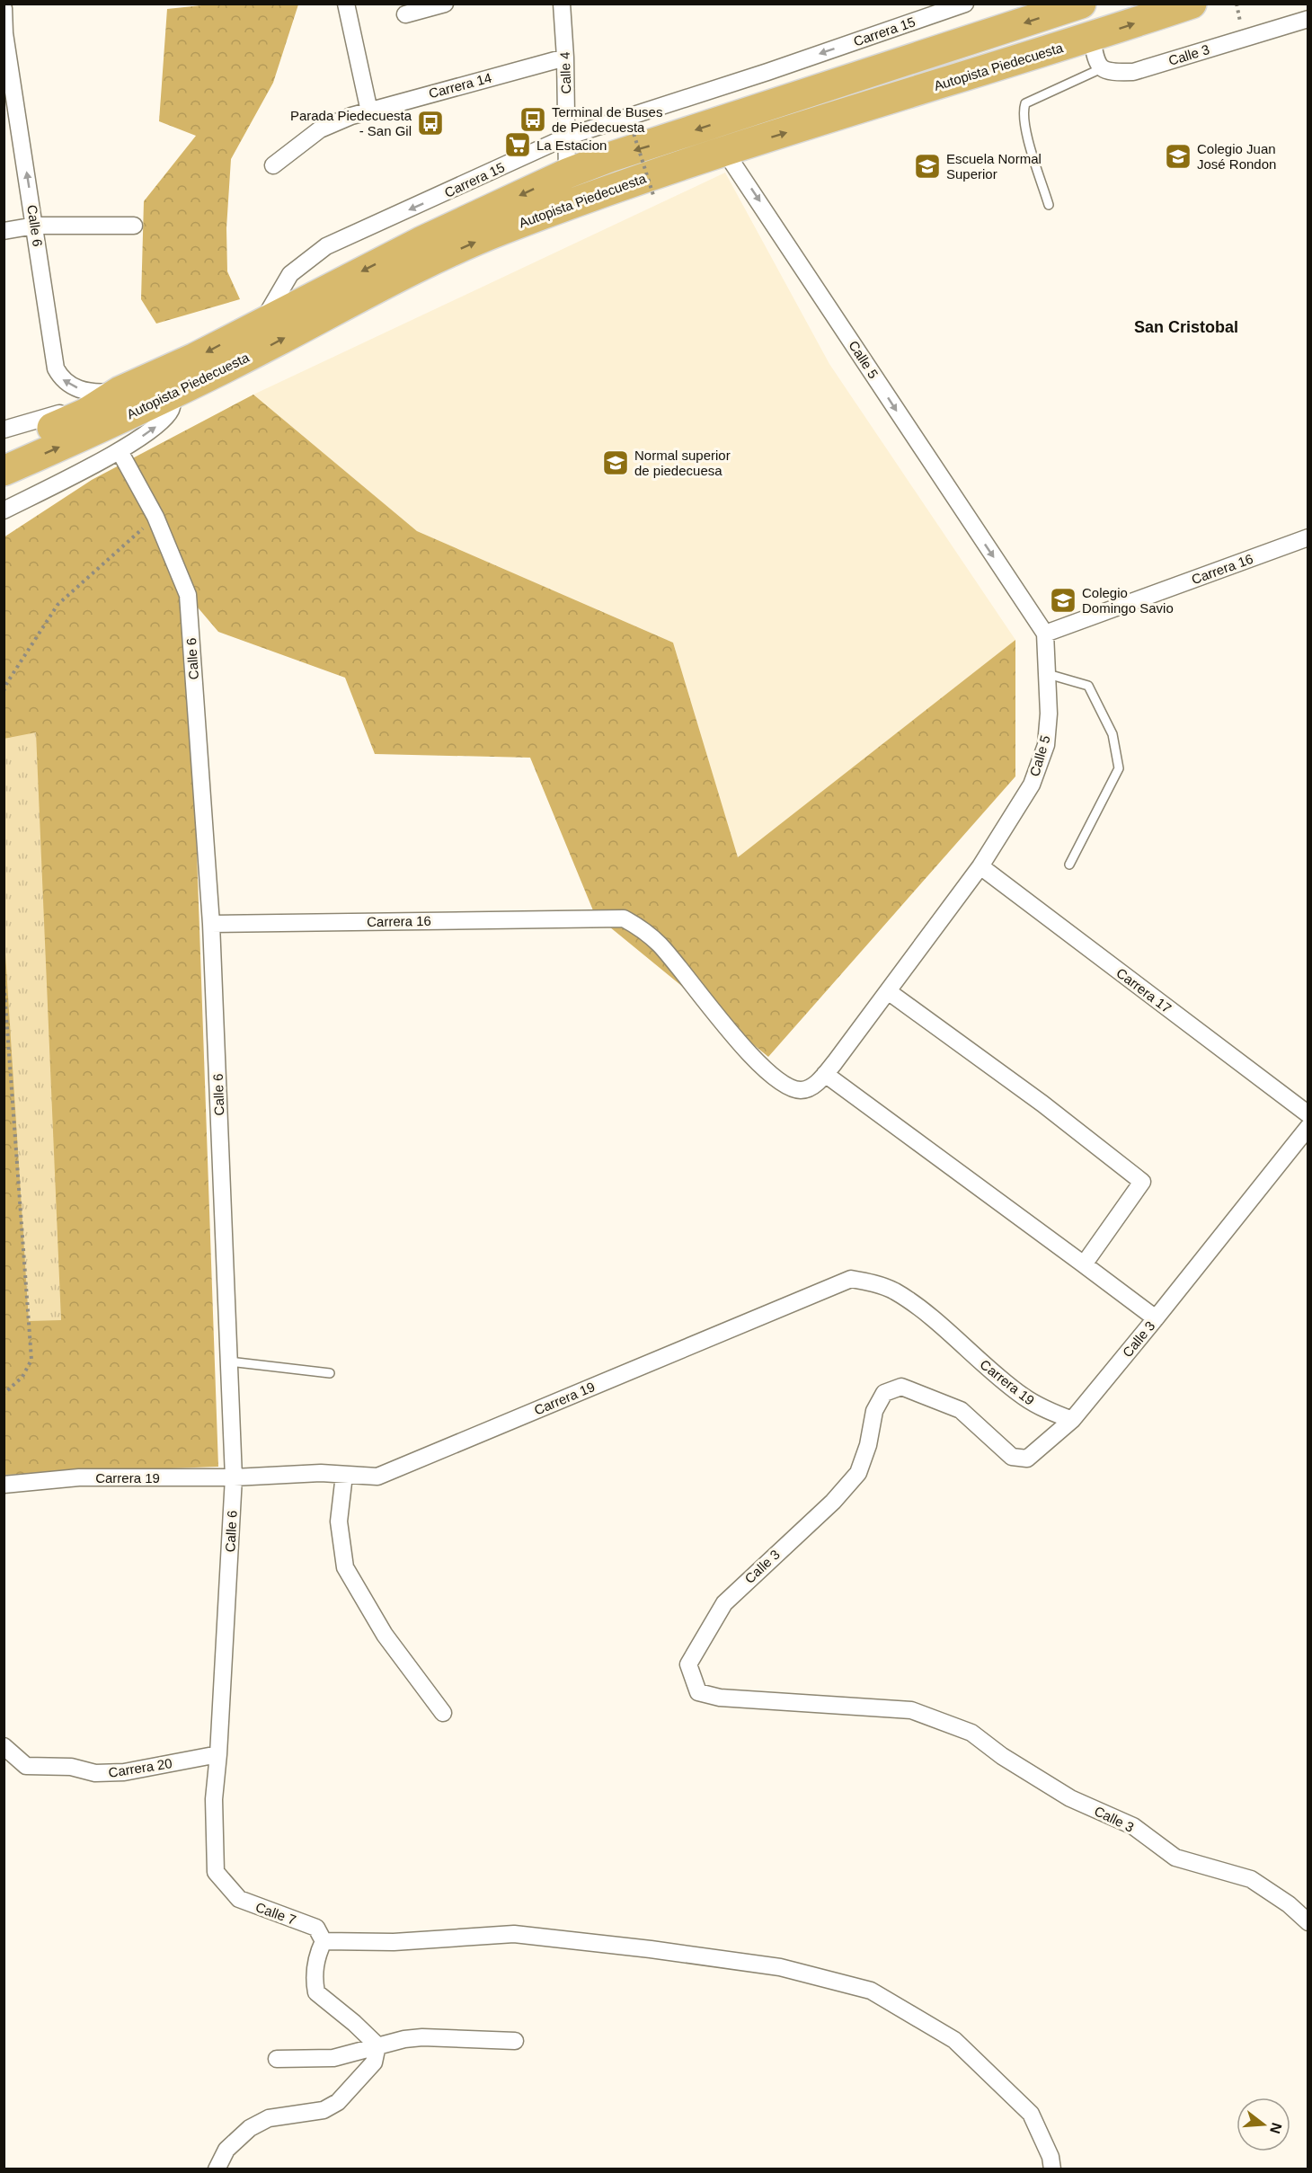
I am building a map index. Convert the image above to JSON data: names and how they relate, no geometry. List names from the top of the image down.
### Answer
{
  "streets": {
    "highway": ["Autopista Piedecuesta"],
    "street": [
      "Carrera 15",
      "Calle 3",
      "Calle 4",
      "Carrera 14",
      "Calle 6",
      "Calle 5",
      "Carrera 16",
      "Carrera 17",
      "Carrera 19",
      "Carrera 20",
      "Calle 7"
    ]
  },
  "crossings": [
    ["Carrera 15", "Autopista Piedecuesta"],
    ["Carrera 15", "Calle 4"],
    ["Calle 3", "Carrera 19"],
    ["Autopista Piedecuesta", "Calle 4"],
    ["Autopista Piedecuesta", "Calle 6"],
    ["Autopista Piedecuesta", "Calle 5"],
    ["Calle 4", "Carrera 14"],
    ["Calle 6", "Carrera 16"],
    ["Calle 6", "Carrera 19"],
    ["Calle 6", "Carrera 20"],
    ["Calle 6", "Calle 7"],
    ["Calle 5", "Carrera 16"],
    ["Calle 5", "Carrera 17"],
    ["Carrera 20", "Calle 7"]
  ],
  "one_way": ["Carrera 15", "Calle 5"],
  "districts": ["San Cristobal"],
  "places": {
    "bus stop": ["Terminal de Buses de Piedecuesta", "Parada Piedecuesta - San Gil"],
    "supermarket": ["La Estacion"],
    "school or university": [
      "Colegio Juan José Rondon",
      "Escuela Normal Superior",
      "Normal superior de piedecuesa",
      "Colegio Domingo Savio"
    ]
  },
  "north": "right"
}
